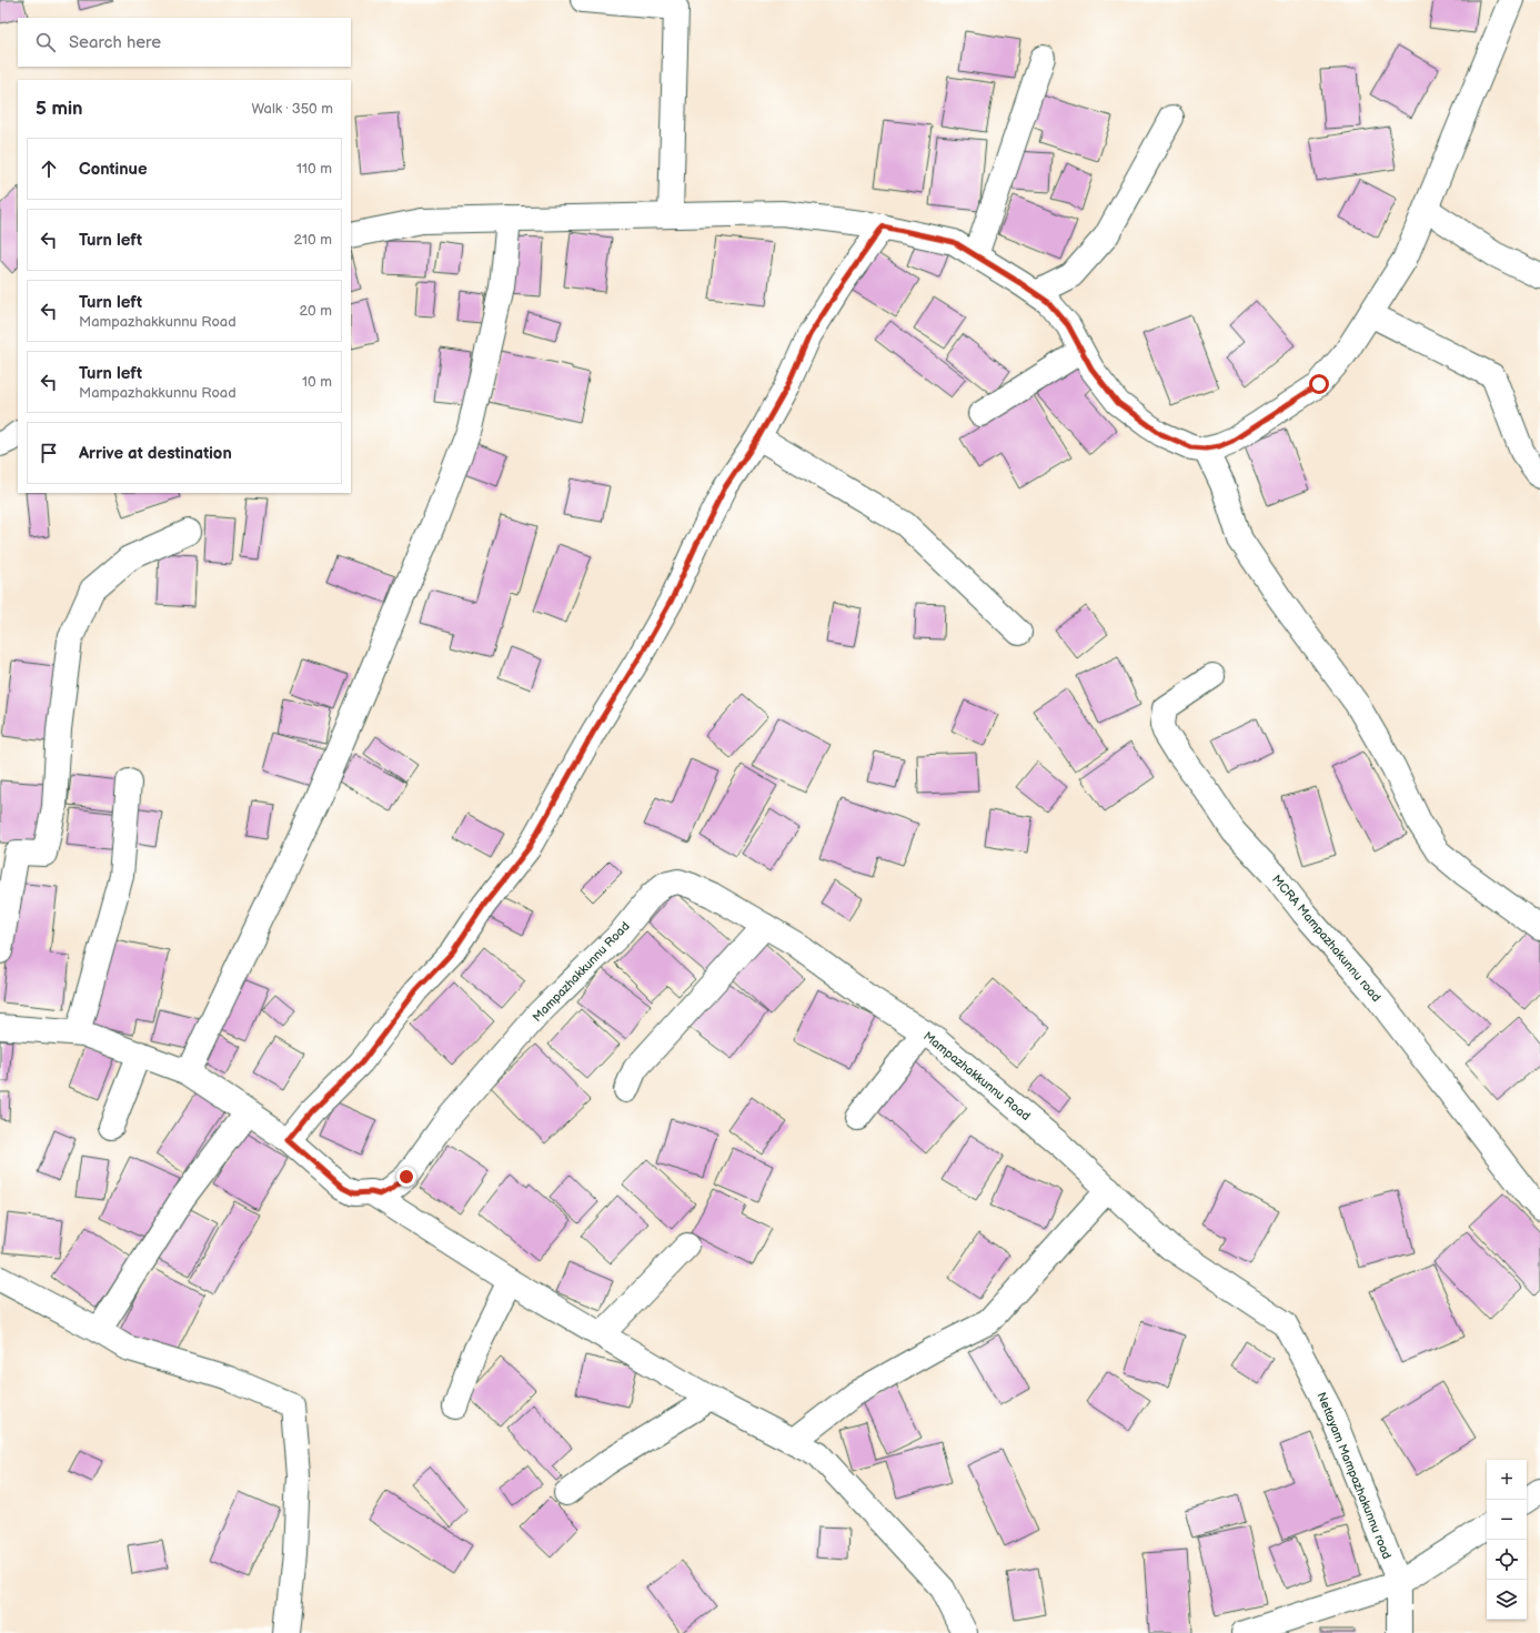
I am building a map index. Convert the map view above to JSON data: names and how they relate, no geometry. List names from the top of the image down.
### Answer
{
  "streets": {
    "street": ["MCRA Mampazhakunnu road", "Mampazhakkunnu Road", "Nettayam Mampazhakunnu road"]
  },
  "crossings": [
    ["Mampazhakkunnu Road", "Nettayam Mampazhakunnu road"]
  ],
  "page": {
    "search": "Search here",
    "heading": ["5 min", "Walk · 350 m"],
    "list": [
      ["Continue", "110 m"],
      ["Turn left", "210 m"],
      ["Turn left", "Mampazhakkunnu Road", "20 m"],
      ["Turn left", "Mampazhakkunnu Road", "10 m"],
      "Arrive at destination"
    ],
    "map_buttons": ["+", "−"]
  }
}
